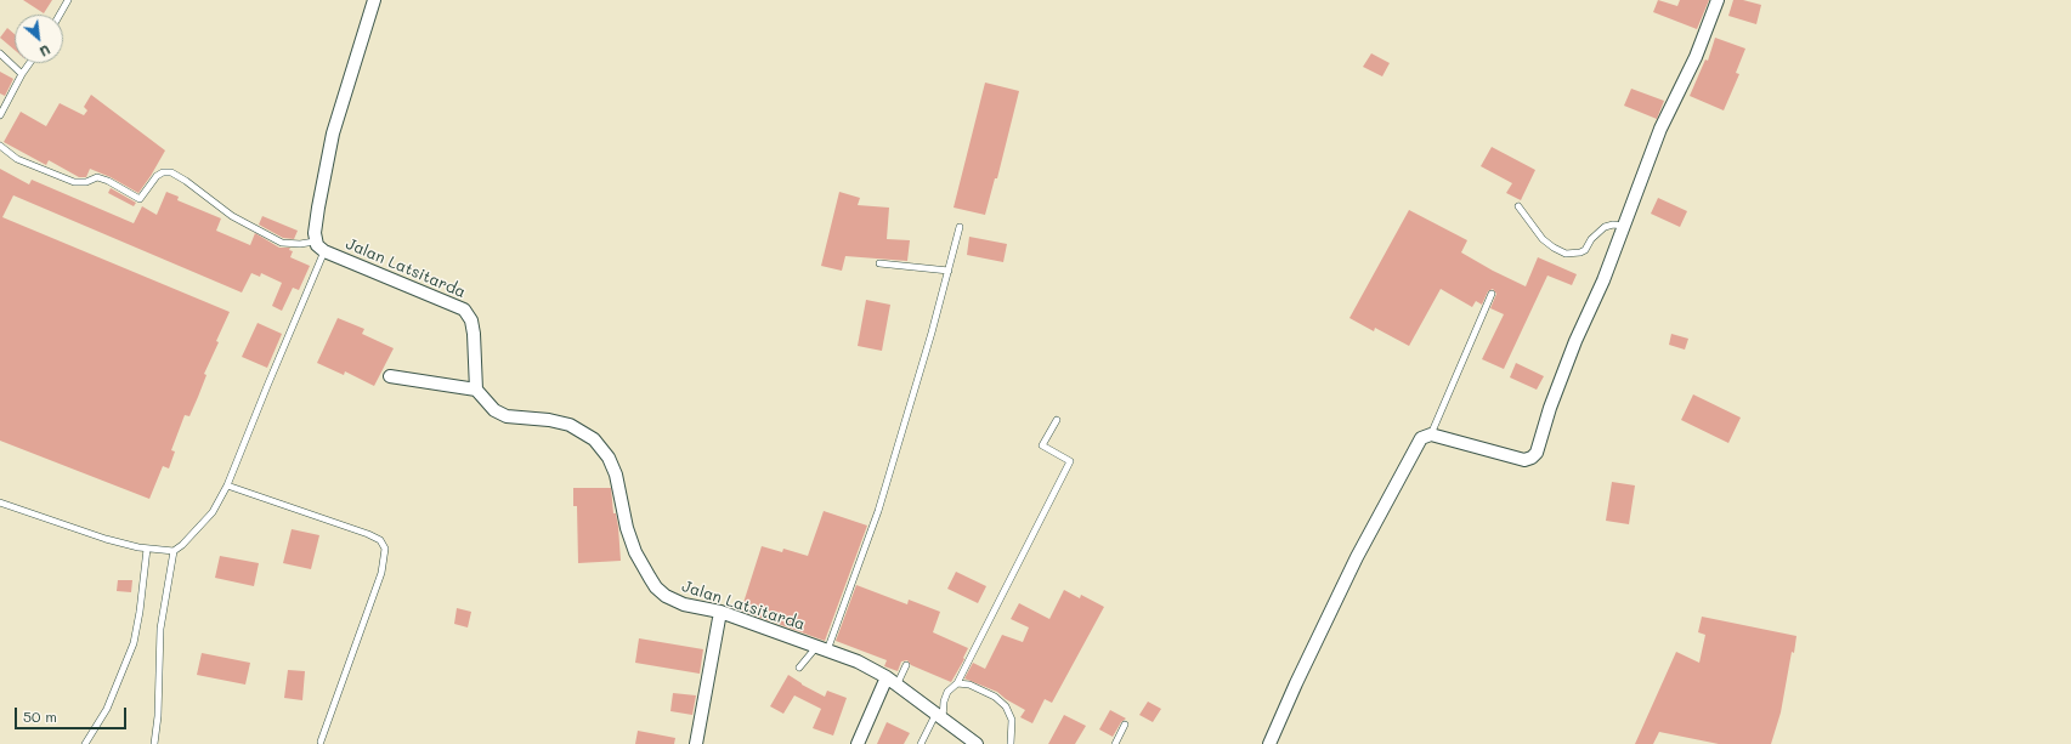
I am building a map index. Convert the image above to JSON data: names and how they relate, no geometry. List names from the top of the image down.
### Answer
{
  "streets": {
    "street": ["Jalan Latsitarda"]
  },
  "scale_bar": "50 m",
  "north": "bottom right"
}
